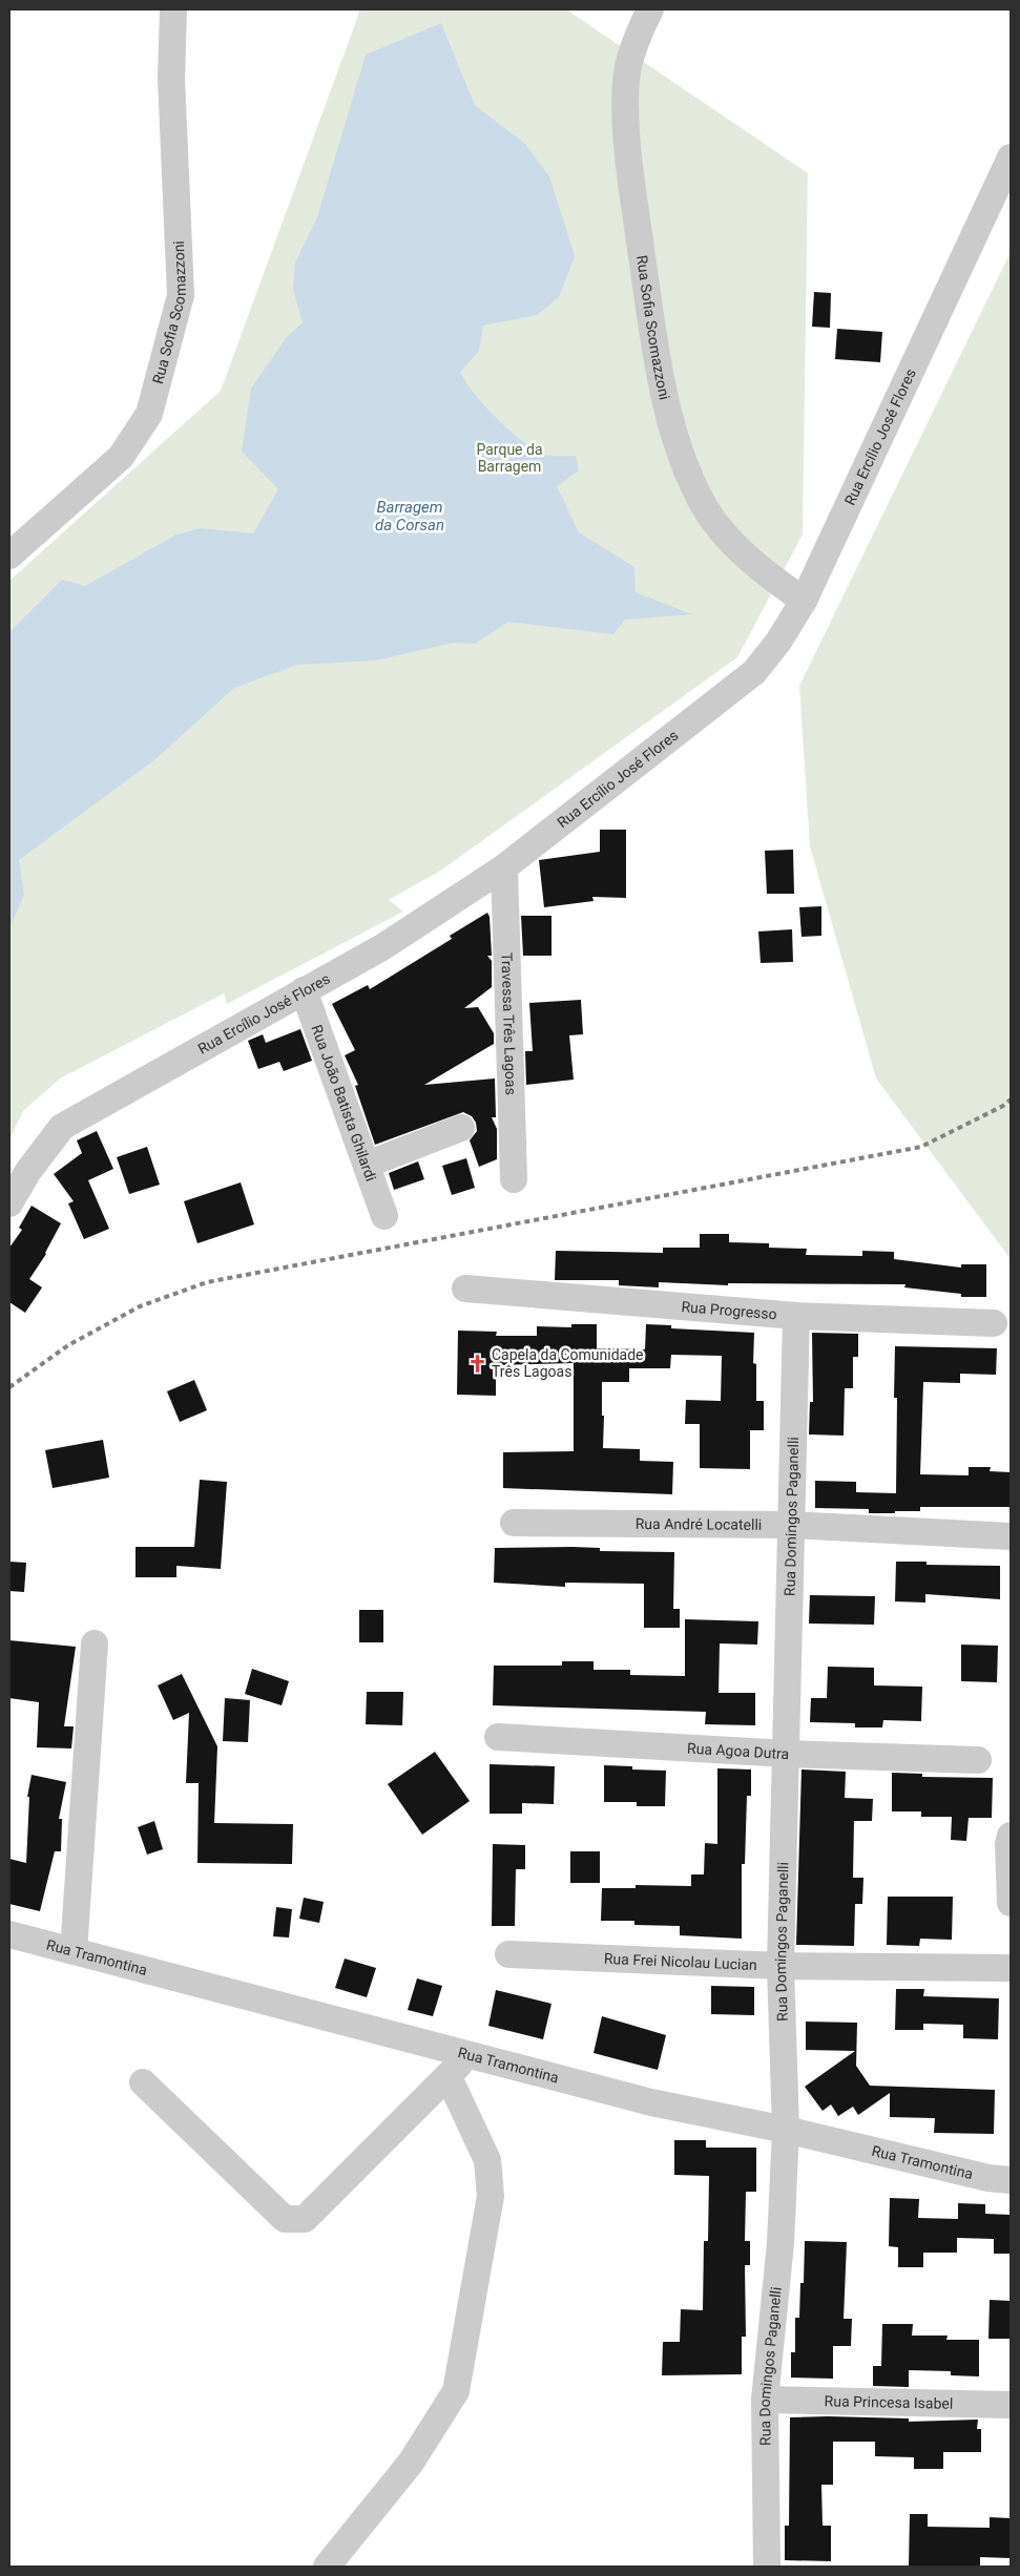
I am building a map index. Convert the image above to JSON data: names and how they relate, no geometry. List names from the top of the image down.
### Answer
{
  "streets": {
    "street": [
      "Rua Sofia Scomazzoni",
      "Rua Ercílio José Flores",
      "Travessa Três Lagoas",
      "Rua João Batista Ghilardi",
      "Rua Progresso",
      "Rua Domingos Paganelli",
      "Rua André Locatelli",
      "Rua Agoa Dutra",
      "Rua Tramontina",
      "Rua Frei Nicolau Lucian",
      "Rua Princesa Isabel"
    ]
  },
  "crossings": [
    ["Rua Sofia Scomazzoni", "Rua Ercílio José Flores"],
    ["Rua Ercílio José Flores", "Travessa Três Lagoas"],
    ["Rua Ercílio José Flores", "Rua João Batista Ghilardi"],
    ["Rua Progresso", "Rua Domingos Paganelli"],
    ["Rua Domingos Paganelli", "Rua André Locatelli"],
    ["Rua Domingos Paganelli", "Rua Agoa Dutra"],
    ["Rua Domingos Paganelli", "Rua Tramontina"],
    ["Rua Domingos Paganelli", "Rua Frei Nicolau Lucian"],
    ["Rua Domingos Paganelli", "Rua Princesa Isabel"]
  ],
  "water": ["Barragem da Corsan"],
  "parks": ["Parque da Barragem"],
  "places": {
    "church": ["Capela da Comunidade Três Lagoas"]
  }
}
